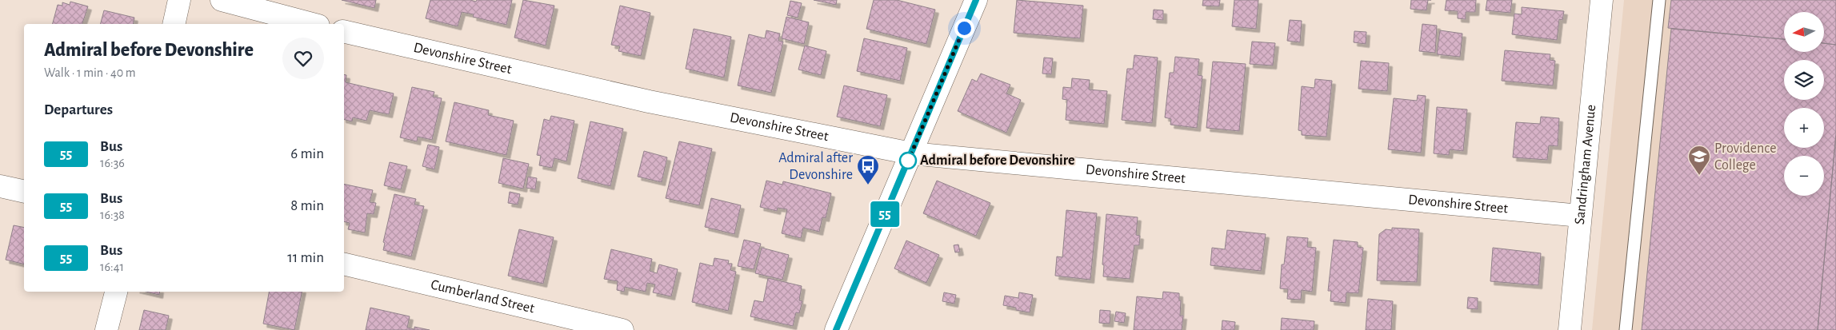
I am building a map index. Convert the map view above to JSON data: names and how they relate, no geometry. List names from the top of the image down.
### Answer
{
  "streets": {
    "street": ["Devonshire Street", "Sandringham Avenue", "Cumberland Street"]
  },
  "crossings": [
    ["Devonshire Street", "Sandringham Avenue"]
  ],
  "places": {
    "other": ["Admiral before Devonshire"],
    "school or university": ["Providence College"],
    "bus stop": ["Admiral after Devonshire"]
  },
  "lines": ["bus line 55"],
  "north": "left",
  "page": {
    "on_map": "55",
    "map_buttons": ["+", "−"],
    "heading": [
      ["Admiral before Devonshire", "Walk · 1 min · 40 m"],
      "Departures"
    ],
    "list": [
      {
        "mark": "55",
        "name": "Bus",
        "note": "16:36",
        "value": "6 min"
      },
      {
        "mark": "55",
        "name": "Bus",
        "note": "16:38",
        "value": "8 min"
      },
      {
        "mark": "55",
        "name": "Bus",
        "note": "16:41",
        "value": "11 min"
      }
    ]
  }
}
